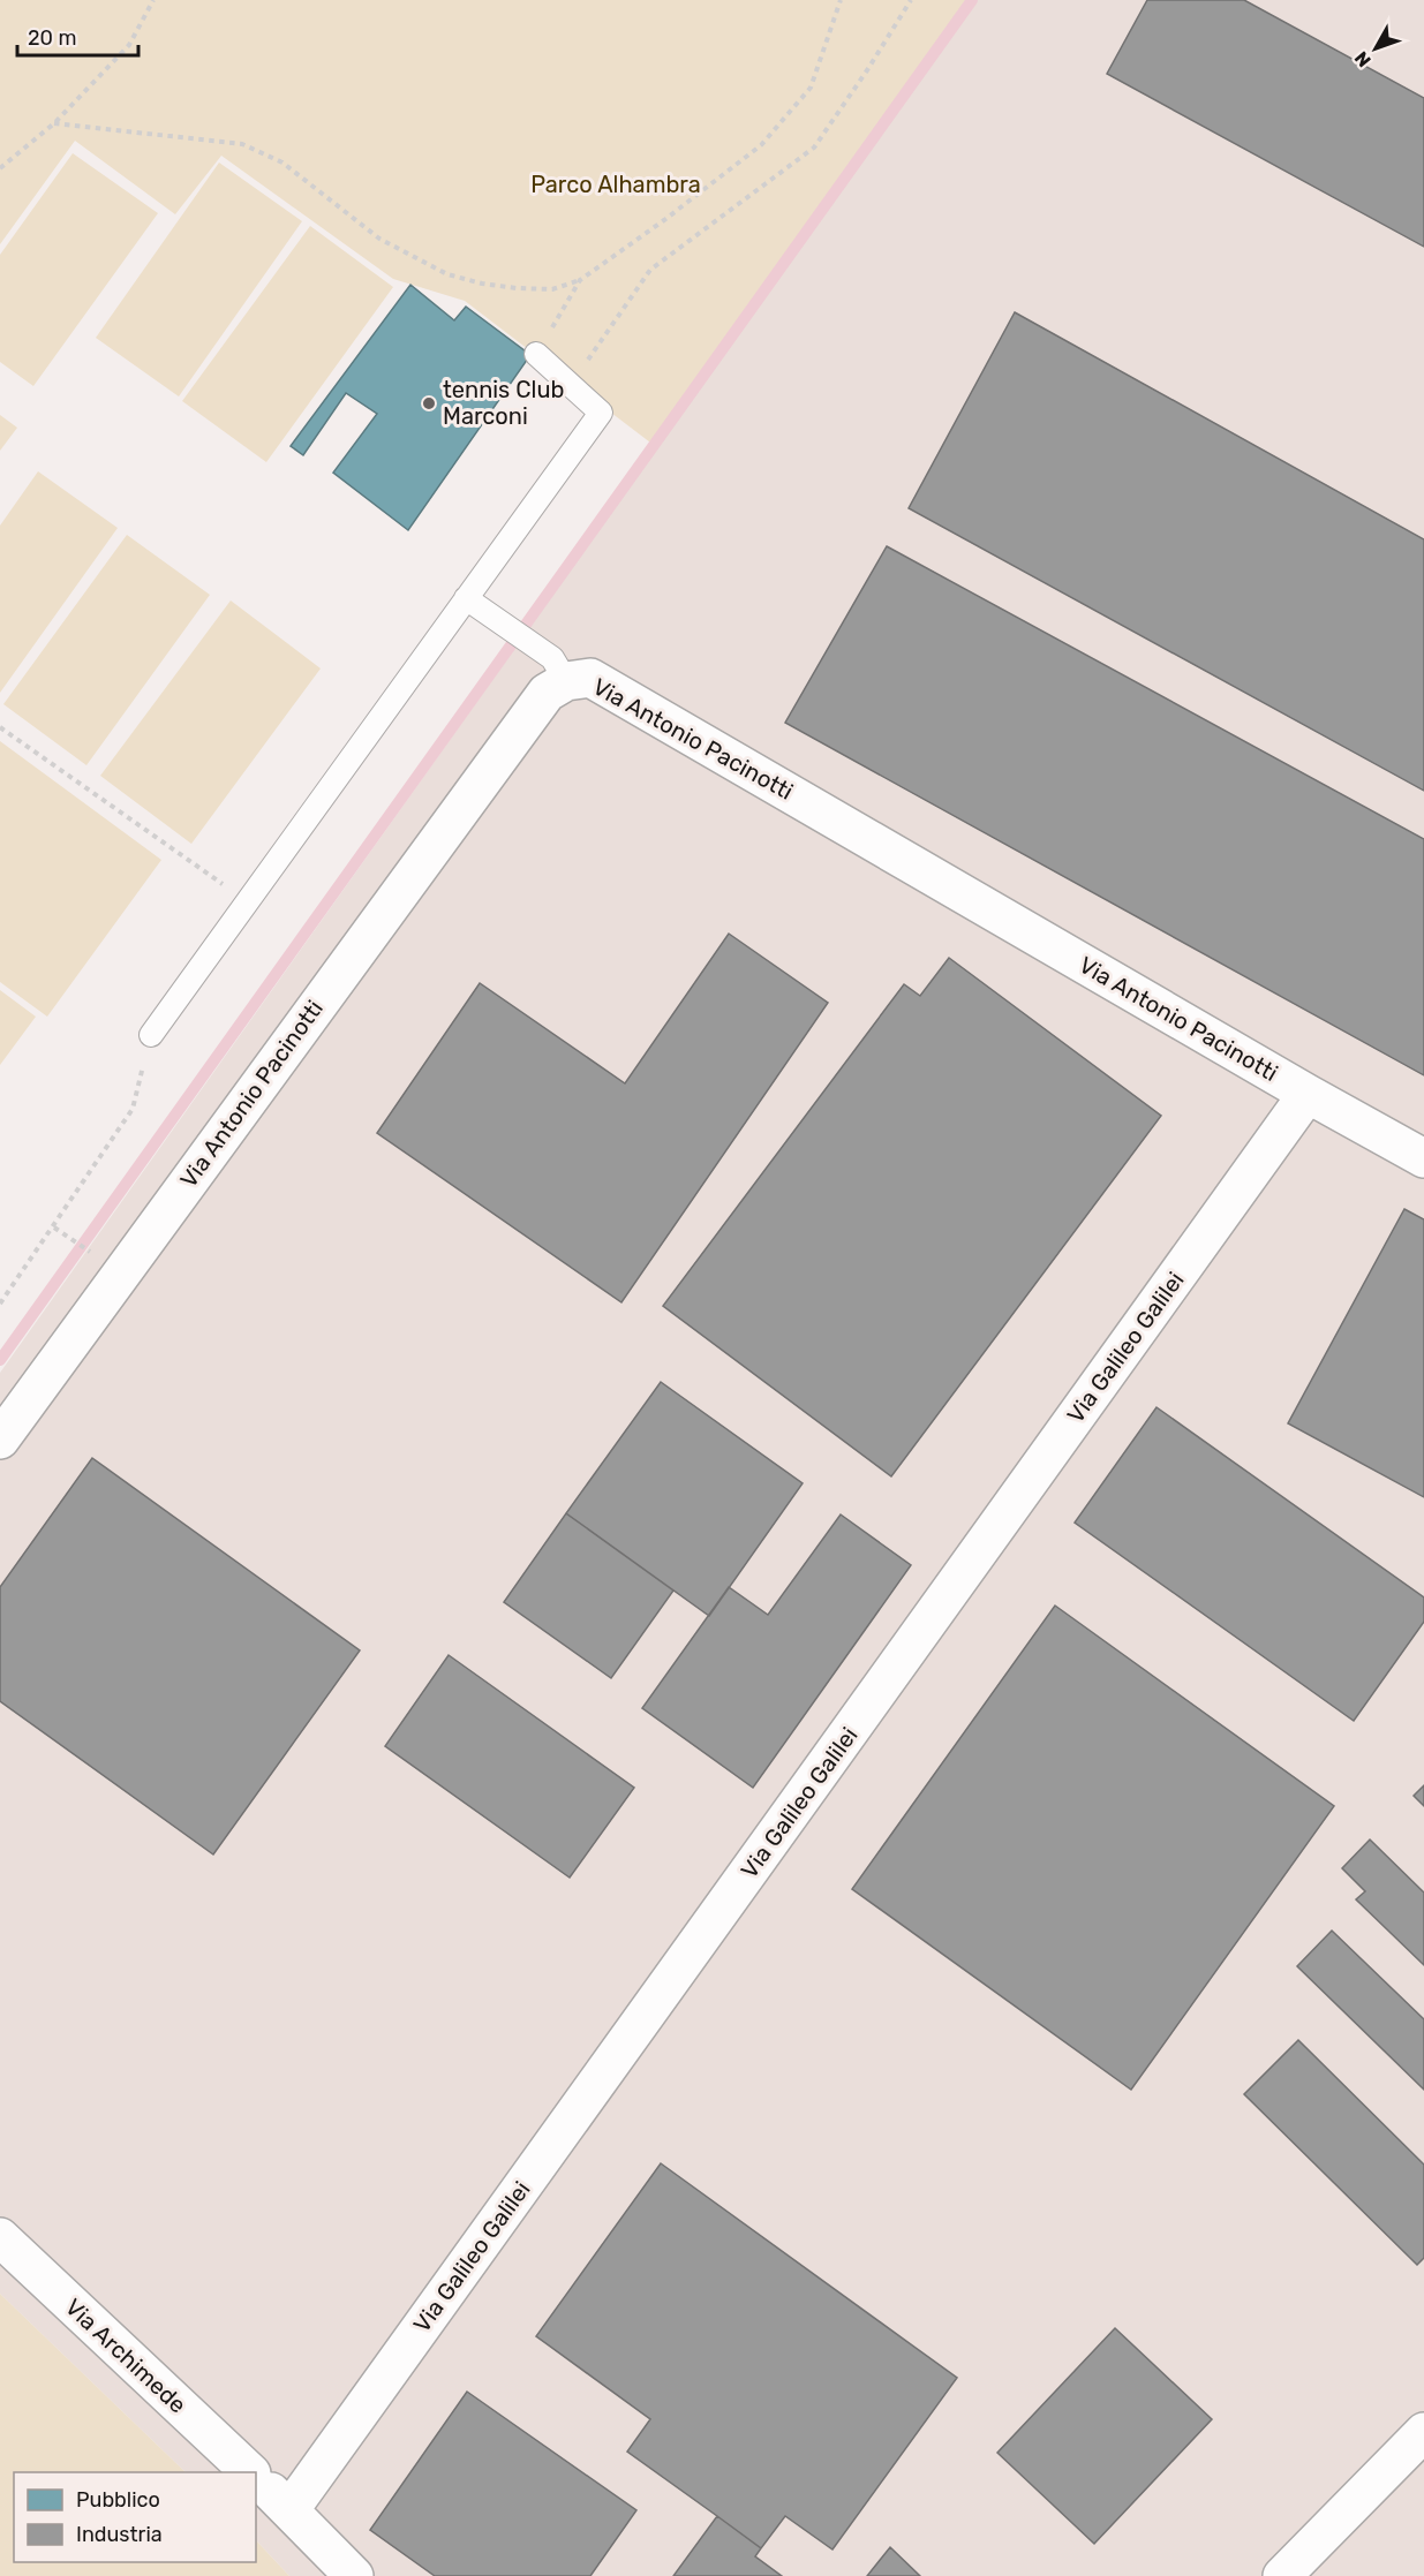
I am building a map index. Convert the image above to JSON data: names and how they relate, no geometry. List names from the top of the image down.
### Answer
{
  "streets": {
    "street": ["Via Antonio Pacinotti", "Via Galileo Galilei", "Via Archimede"]
  },
  "crossings": [
    ["Via Antonio Pacinotti", "Via Galileo Galilei"],
    ["Via Galileo Galilei", "Via Archimede"]
  ],
  "parks": ["Parco Alhambra"],
  "places": ["tennis Club Marconi"],
  "legend": ["Pubblico", "Industria"],
  "scale_bar": "20 m",
  "north": "bottom left"
}
